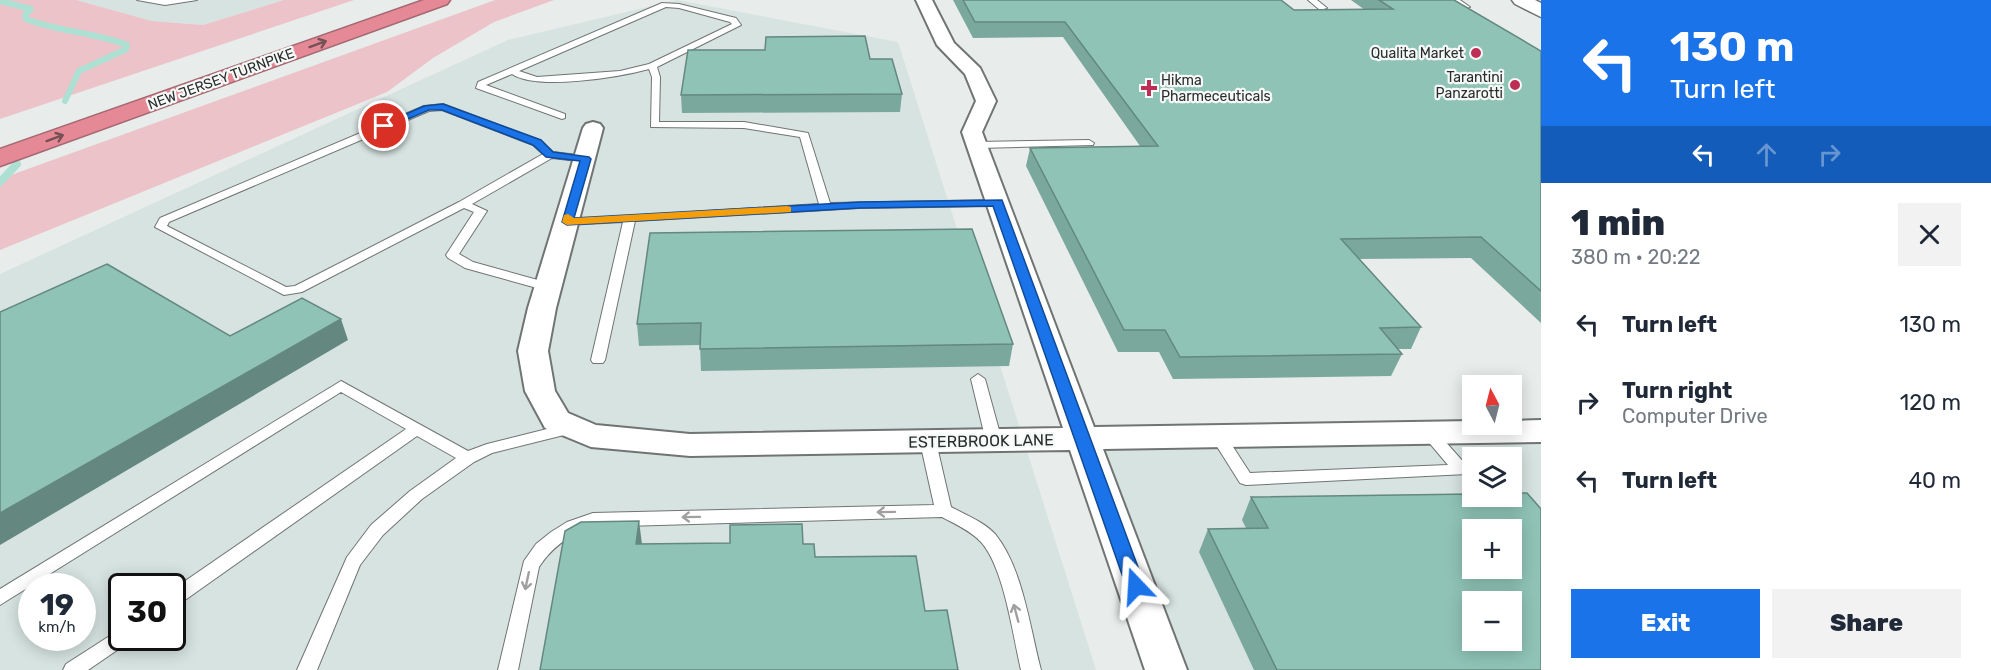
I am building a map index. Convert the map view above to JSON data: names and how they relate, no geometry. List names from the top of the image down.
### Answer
{
  "streets": {
    "highway": ["NEW JERSEY TURNPIKE"],
    "street": ["ESTERBROOK LANE"]
  },
  "places": {
    "other": ["Qualita Market", "Tarantini Panzarotti"],
    "health": ["Hikma Pharmeceuticals"]
  },
  "north": "top",
  "page": {
    "turn": ["130 m", "Turn left"],
    "heading": ["1 min", "380 m · 20:22"],
    "list": [
      {
        "name": "Turn left",
        "value": "130 m"
      },
      {
        "name": "Turn right",
        "note": "Computer Drive",
        "value": "120 m"
      },
      {
        "name": "Turn left",
        "value": "40 m"
      }
    ],
    "map_buttons": ["+", "−"],
    "speed": "19 km/h",
    "limit": "30",
    "buttons": ["Exit", "Share"]
  }
}
